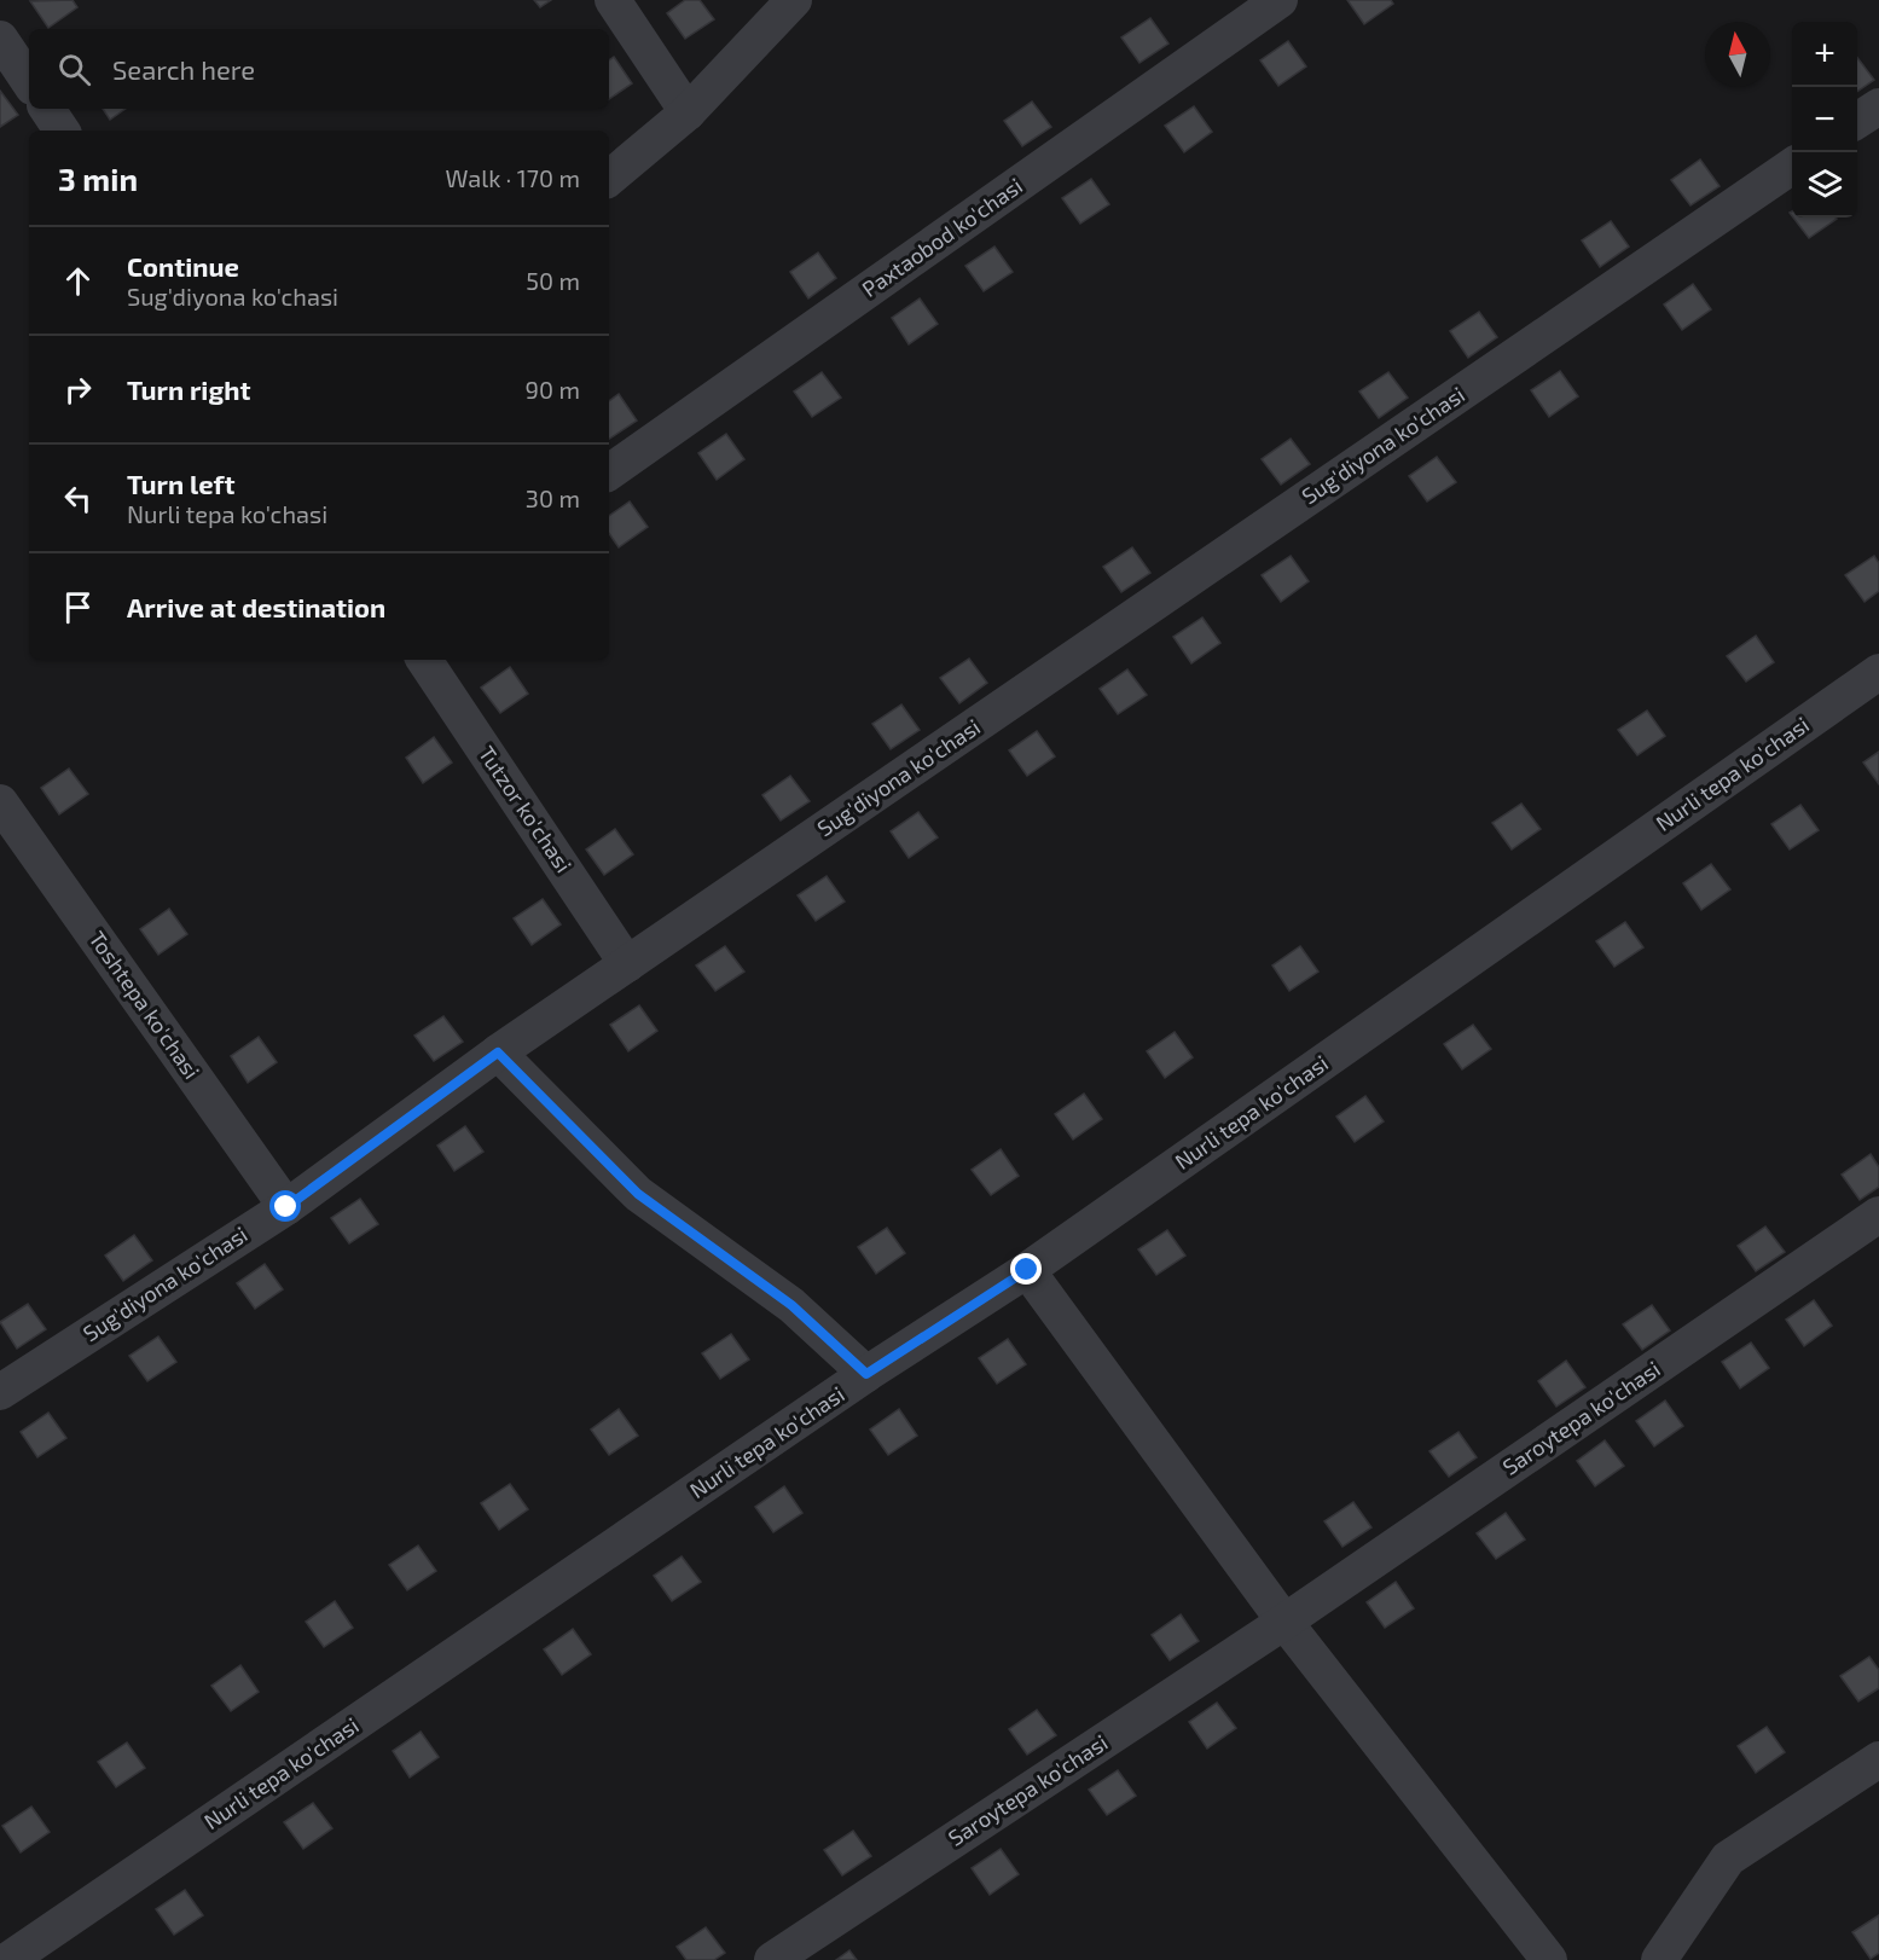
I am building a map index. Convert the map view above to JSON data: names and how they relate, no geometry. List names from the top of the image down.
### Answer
{
  "streets": {
    "street": [
      "Paxtaobod ko'chasi",
      "Sug'diyona ko'chasi",
      "Nurli tepa ko'chasi",
      "Tutzor ko'chasi",
      "Toshtepa ko'chasi",
      "Saroytepa ko'chasi"
    ]
  },
  "crossings": [
    ["Sug'diyona ko'chasi", "Tutzor ko'chasi"],
    ["Sug'diyona ko'chasi", "Toshtepa ko'chasi"]
  ],
  "north": "top",
  "page": {
    "map_buttons": ["+", "−"],
    "search": "Search here",
    "heading": ["3 min", "Walk · 170 m"],
    "list": [
      ["Continue", "Sug'diyona ko'chasi", "50 m"],
      ["Turn right", "90 m"],
      ["Turn left", "Nurli tepa ko'chasi", "30 m"],
      "Arrive at destination"
    ]
  }
}
